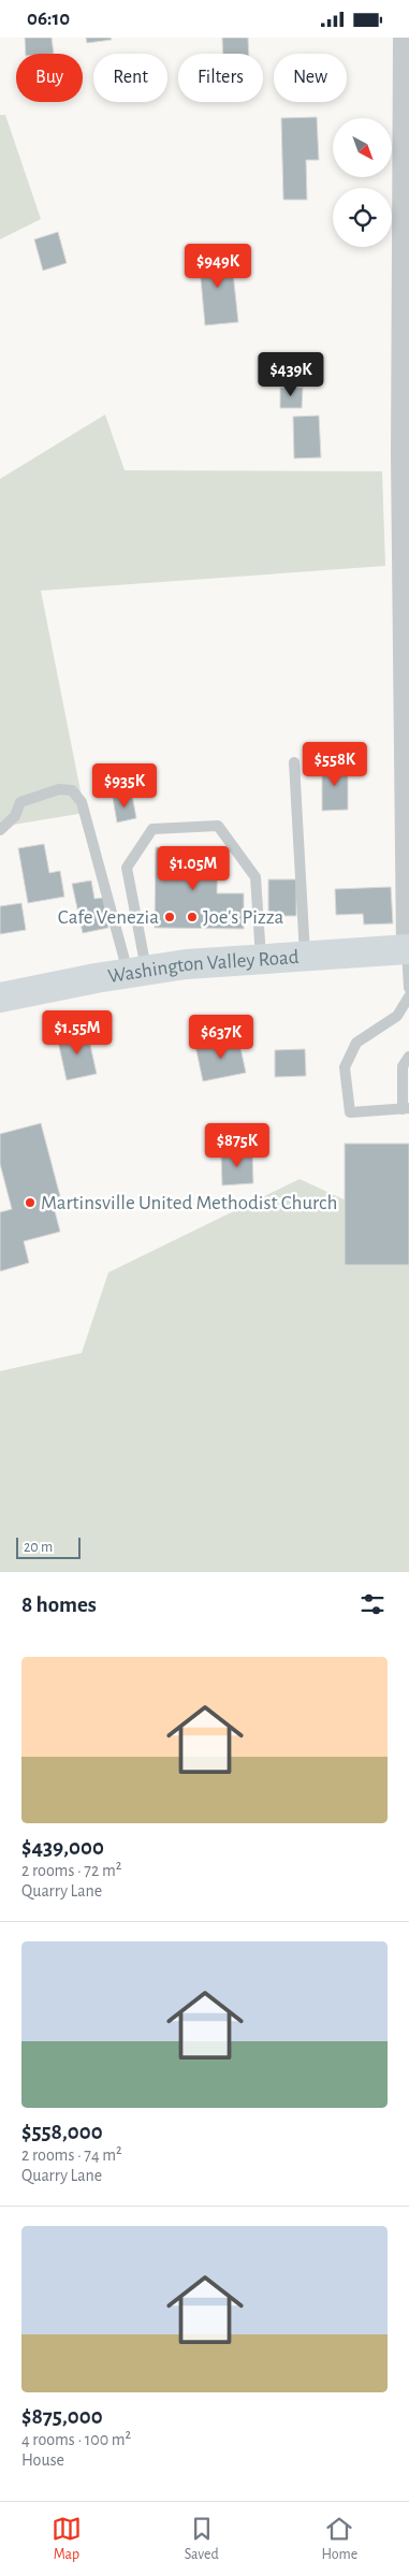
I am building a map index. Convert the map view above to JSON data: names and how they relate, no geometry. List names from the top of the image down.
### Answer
{
  "streets": {
    "street": ["Washington Valley Road"]
  },
  "places": ["Cafe Venezia", "Joe's Pizza", "Martinsville United Methodist Church"],
  "scale_bar": "20 m",
  "north": "bottom right",
  "page": {
    "status": "06:10",
    "chip": [
      "Buy",
      "Rent",
      "Filters",
      "New"
    ],
    "price": [
      "$949K",
      "$439K",
      "$558K",
      "$935K",
      "$1.05M",
      "$1.55M",
      "$637K",
      "$875K"
    ],
    "scale": "20 m",
    "heading": "8 homes",
    "list": [
      {
        "name": "$439,000",
        "note": "2 rooms · 72 m² · Quarry Lane"
      },
      {
        "name": "$558,000",
        "note": "2 rooms · 74 m² · Quarry Lane"
      },
      {
        "name": "$875,000",
        "note": "4 rooms · 100 m² · House"
      }
    ],
    "tabs": ["Map", "Saved", "Home"]
  }
}
